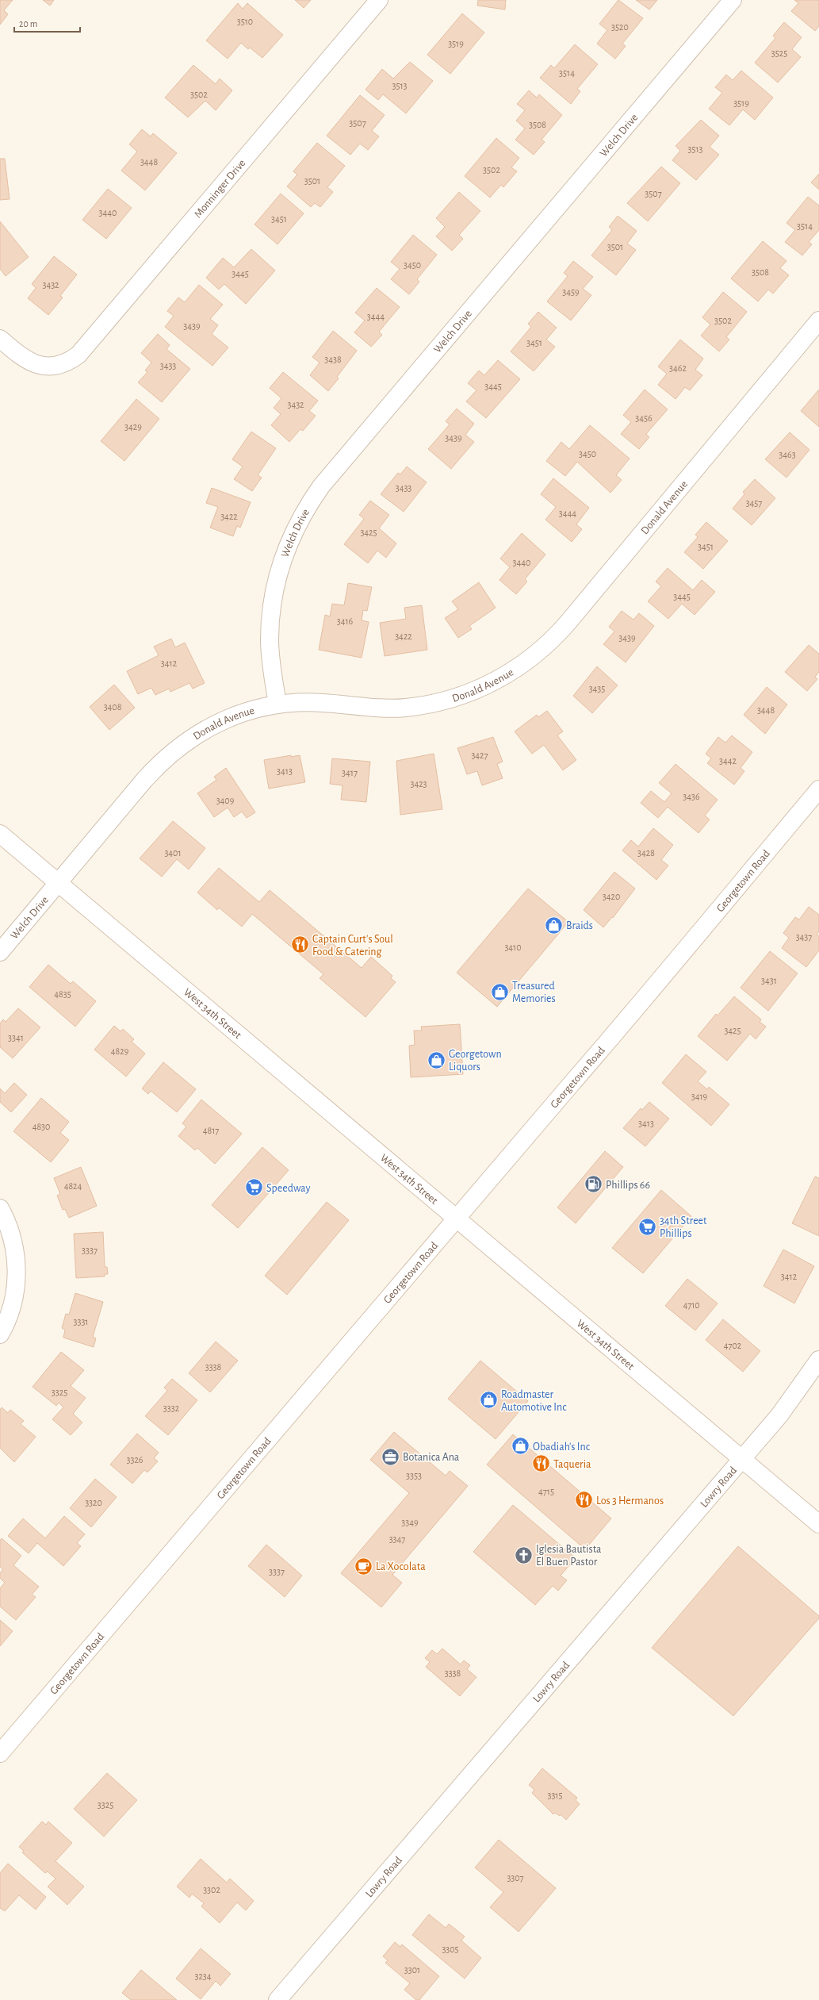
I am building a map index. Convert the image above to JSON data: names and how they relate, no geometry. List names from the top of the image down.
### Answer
{
  "streets": {
    "street": [
      "Welch Drive",
      "Monninger Drive",
      "Donald Avenue",
      "Georgetown Road",
      "West 34th Street",
      "Lowry Road"
    ]
  },
  "crossings": [
    ["Welch Drive", "Donald Avenue"],
    ["Welch Drive", "West 34th Street"],
    ["Donald Avenue", "West 34th Street"],
    ["Georgetown Road", "West 34th Street"],
    ["West 34th Street", "Lowry Road"]
  ],
  "places": {
    "shop": [
      "Braids",
      "Treasured Memories",
      "Georgetown Liquors",
      "Roadmaster Automotive Inc",
      "Obadiah's Inc"
    ],
    "restaurant": ["Captain Curt's Soul Food & Catering", "Taqueria", "Los 3 Hermanos"],
    "fuel station": ["Phillips 66"],
    "supermarket": ["Speedway", "34th Street Phillips"],
    "office": ["Botanica Ana"],
    "church": ["Iglesia Bautista El Buen Pastor"],
    "cafe": ["La Xocolata"]
  },
  "house_numbers": [
    "3510",
    "3520",
    "3519",
    "3525",
    "3514",
    "3513",
    "3502",
    "3519",
    "3507",
    "3508",
    "3513",
    "3448",
    "3502",
    "3501",
    "3507",
    "3440",
    "3451",
    "3514",
    "3501",
    "3450",
    "3508",
    "3445",
    "3432",
    "3459",
    "3444",
    "3502",
    "3439",
    "3451",
    "3438",
    "3433",
    "3462",
    "3445",
    "3432",
    "3456",
    "3429",
    "3439",
    "3450",
    "3463",
    "3433",
    "3457",
    "3444",
    "3422",
    "3425",
    "3451",
    "3440",
    "3445",
    "3416",
    "3422",
    "3439",
    "3412",
    "3435",
    "3408",
    "3448",
    "3427",
    "3442",
    "3413",
    "3417",
    "3423",
    "3436",
    "3409",
    "3401",
    "3428",
    "3420",
    "3437",
    "3410",
    "3431",
    "4835",
    "3425",
    "3341",
    "4829",
    "3419",
    "3413",
    "4830",
    "4817",
    "4824",
    "3337",
    "3412",
    "4710",
    "3331",
    "4702",
    "3338",
    "3325",
    "3332",
    "3326",
    "3353",
    "4715",
    "3320",
    "3349",
    "3347",
    "3337",
    "3338",
    "3315",
    "3325",
    "3307",
    "3302",
    "3305",
    "3301",
    "3234"
  ],
  "scale_bar": "20 m"
}
